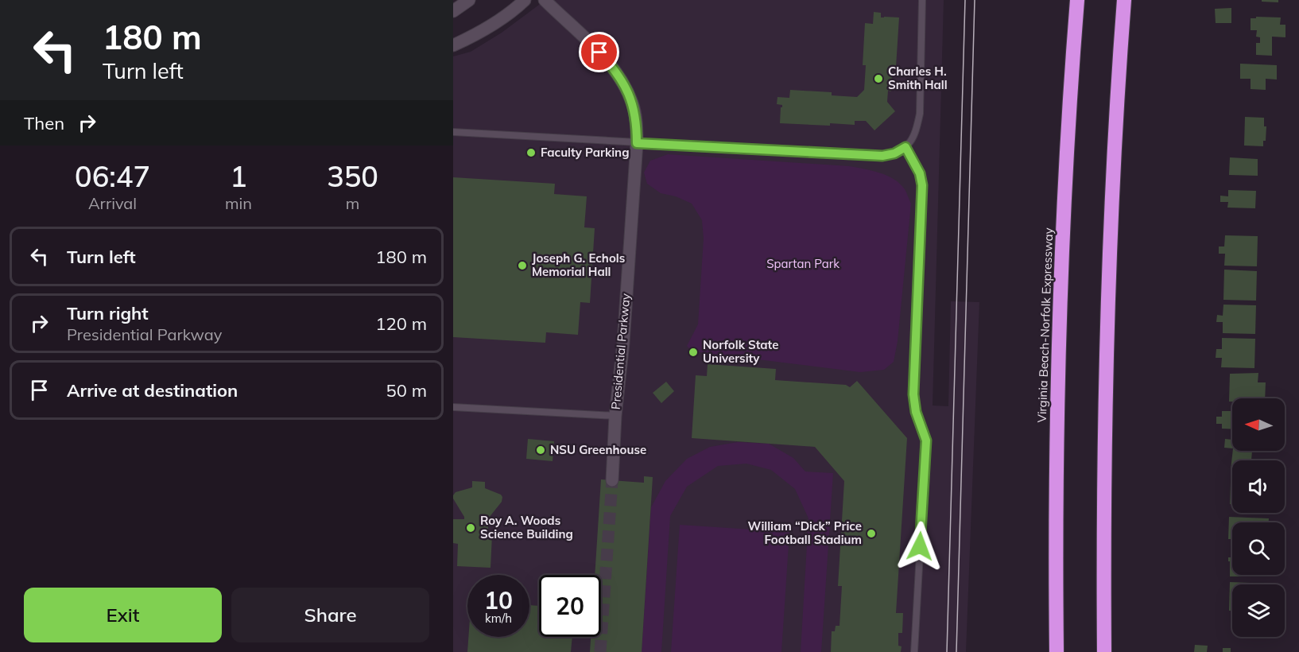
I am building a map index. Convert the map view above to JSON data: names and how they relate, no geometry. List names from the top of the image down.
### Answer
{
  "streets": {
    "highway": ["Virginia Beach-Norfolk Expressway"],
    "street": ["Presidential Parkway"]
  },
  "parks": ["Spartan Park"],
  "places": [
    "Charles H. Smith Hall",
    "Faculty Parking",
    "Joseph G. Echols Memorial Hall",
    "Norfolk State University",
    "NSU Greenhouse",
    "Roy A. Woods Science Building",
    "William “Dick” Price Football Stadium"
  ],
  "north": "left",
  "page": {
    "turn": ["180 m", "Turn left"],
    "then": "Then",
    "eta": [
      "06:47",
      "Arrival",
      "1",
      "min",
      "350",
      "m"
    ],
    "list": [
      {
        "name": "Turn left",
        "value": "180 m"
      },
      {
        "name": "Turn right",
        "note": "Presidential Parkway",
        "value": "120 m"
      },
      {
        "name": "Arrive at destination",
        "value": "50 m"
      }
    ],
    "speed": "10 km/h",
    "limit": "20",
    "buttons": ["Exit", "Share"]
  }
}
